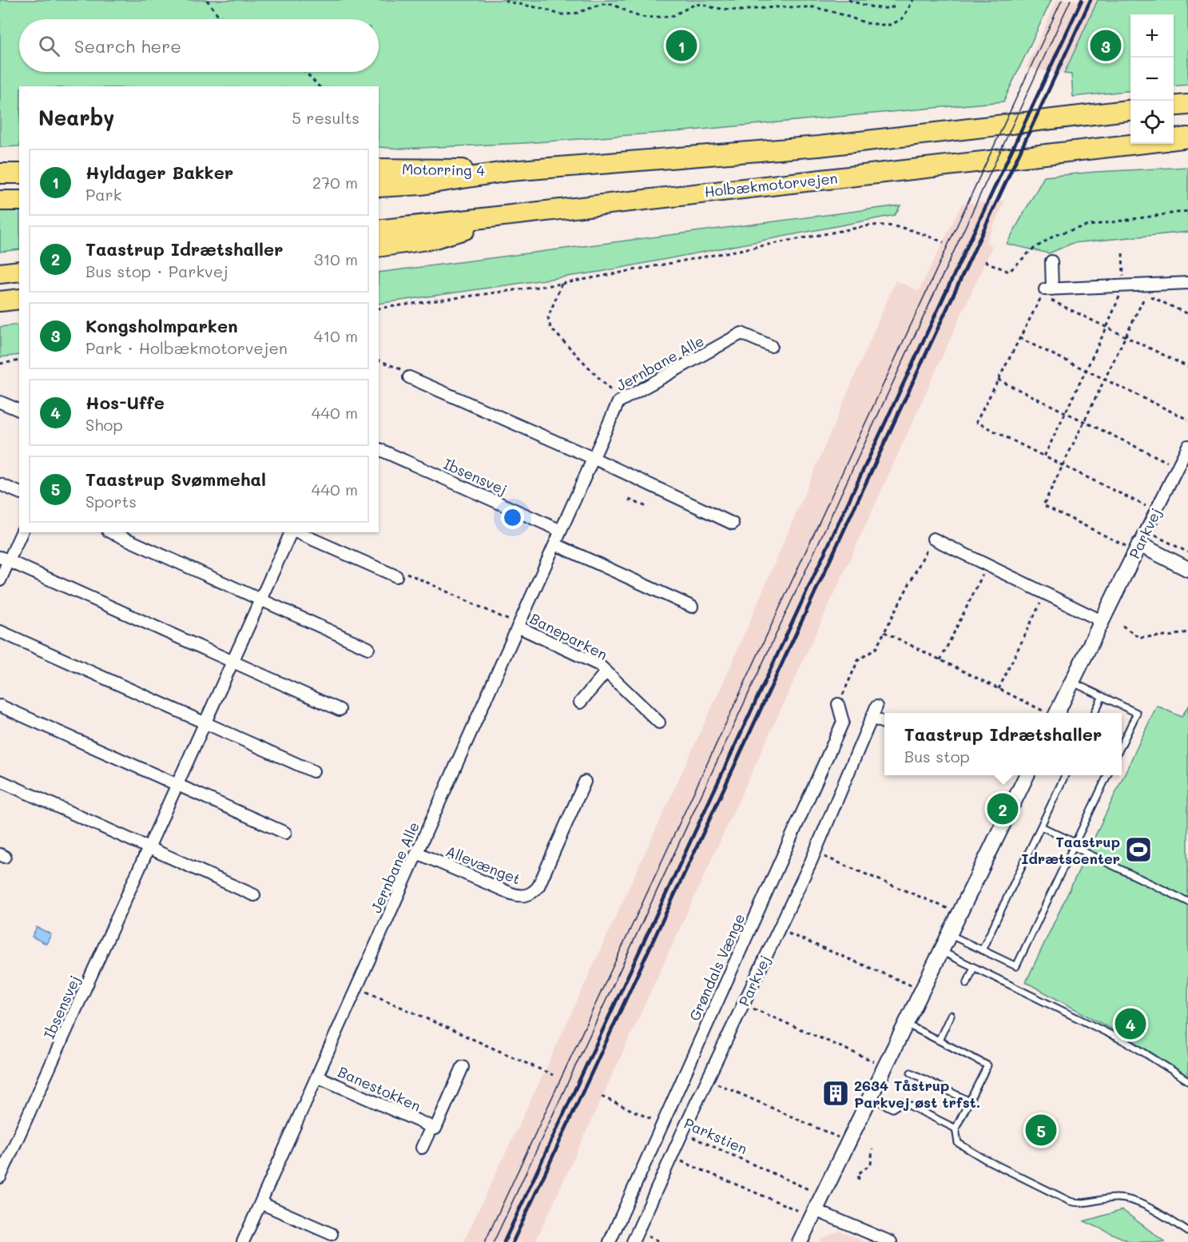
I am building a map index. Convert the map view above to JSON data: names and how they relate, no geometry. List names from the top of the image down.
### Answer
{
  "streets": {
    "highway": ["Motorring 4", "Holbækmotorvejen"],
    "street": [
      "Jernbane Alle",
      "Ibsensvej",
      "Parkvej",
      "Baneparken",
      "Allevænget",
      "Grøndals Vænge",
      "Banestokken"
    ],
    "path": ["Parkstien"]
  },
  "crossings": [
    ["Jernbane Alle", "Ibsensvej"],
    ["Jernbane Alle", "Baneparken"],
    ["Jernbane Alle", "Allevænget"],
    ["Jernbane Alle", "Banestokken"],
    ["Parkvej", "Parkstien"],
    ["Grøndals Vænge", "Parkstien"]
  ],
  "places": {
    "sports": ["Taastrup Idrætscenter"],
    "building": ["2634 Tåstrup Parkvej øst trfst."]
  },
  "page": {
    "map_buttons": ["+", "−"],
    "search": "Search here",
    "pins": [
      "1",
      "3",
      "2",
      "4",
      "5"
    ],
    "heading": ["Nearby", "5 results"],
    "list": [
      {
        "mark": "1",
        "name": "Hyldager Bakker",
        "note": "Park",
        "value": "270 m"
      },
      {
        "mark": "2",
        "name": "Taastrup Idrætshaller",
        "note": "Bus stop · Parkvej",
        "value": "310 m"
      },
      {
        "mark": "3",
        "name": "Kongsholmparken",
        "note": "Park · Holbækmotorvejen",
        "value": "410 m"
      },
      {
        "mark": "4",
        "name": "Hos-Uffe",
        "note": "Shop",
        "value": "440 m"
      },
      {
        "mark": "5",
        "name": "Taastrup Svømmehal",
        "note": "Sports",
        "value": "440 m"
      }
    ],
    "popup": ["Taastrup Idrætshaller", "Bus stop"]
  }
}
